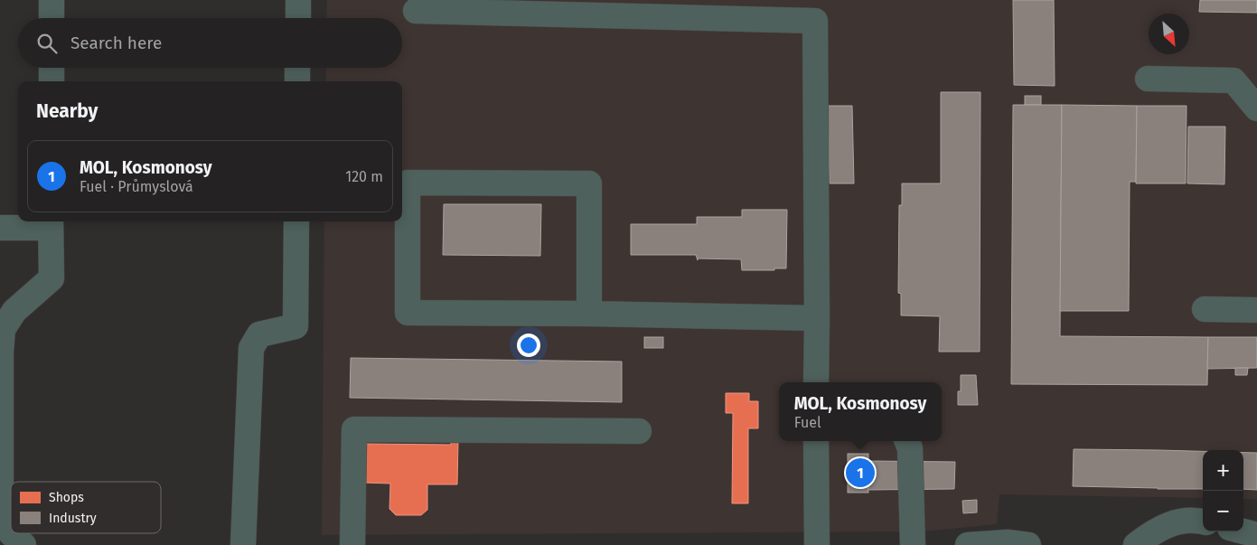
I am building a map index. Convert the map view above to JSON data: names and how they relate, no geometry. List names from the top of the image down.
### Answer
{
  "legend": ["Shops", "Industry"],
  "north": "bottom right",
  "page": {
    "search": "Search here",
    "heading": "Nearby",
    "list": [
      {
        "mark": "1",
        "name": "MOL, Kosmonosy",
        "note": "Fuel · Průmyslová",
        "value": "120 m"
      }
    ],
    "popup": ["MOL, Kosmonosy", "Fuel"],
    "map_buttons": ["+", "−"],
    "pins": "1"
  }
}
